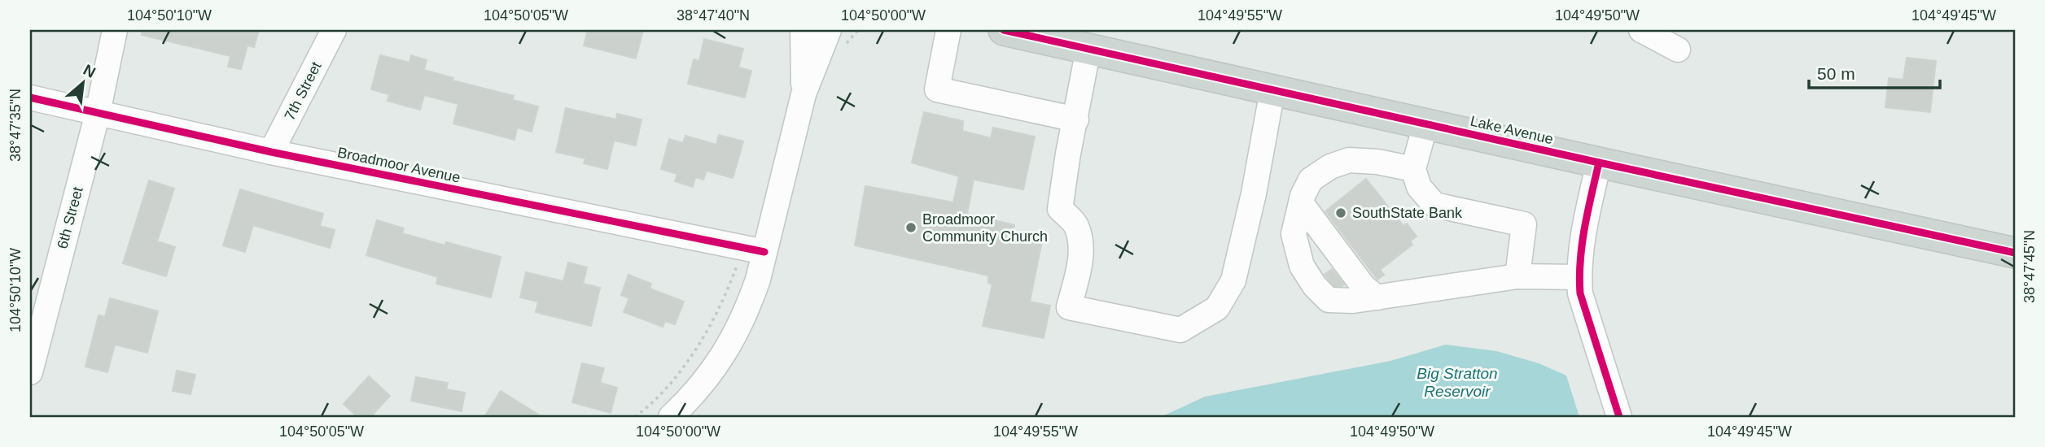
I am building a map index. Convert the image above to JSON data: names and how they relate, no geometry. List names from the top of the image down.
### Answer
{
  "streets": {
    "main road": ["Lake Avenue"],
    "street": ["7th Street", "Broadmoor Avenue", "6th Street"]
  },
  "crossings": [
    ["7th Street", "Broadmoor Avenue"],
    ["Broadmoor Avenue", "6th Street"]
  ],
  "water": ["Big Stratton Reservoir"],
  "places": ["SouthState Bank", "Broadmoor Community Church"],
  "scale_bar": "50 m",
  "north": "top right",
  "coordinates": [
    "104°50'10\"W",
    "104°50'05\"W",
    "38°47'40\"N",
    "104°50'00\"W",
    "104°49'55\"W",
    "104°49'50\"W",
    "104°49'45\"W",
    "38°47'35\"N",
    "38°47'45\"N"
  ]
}
